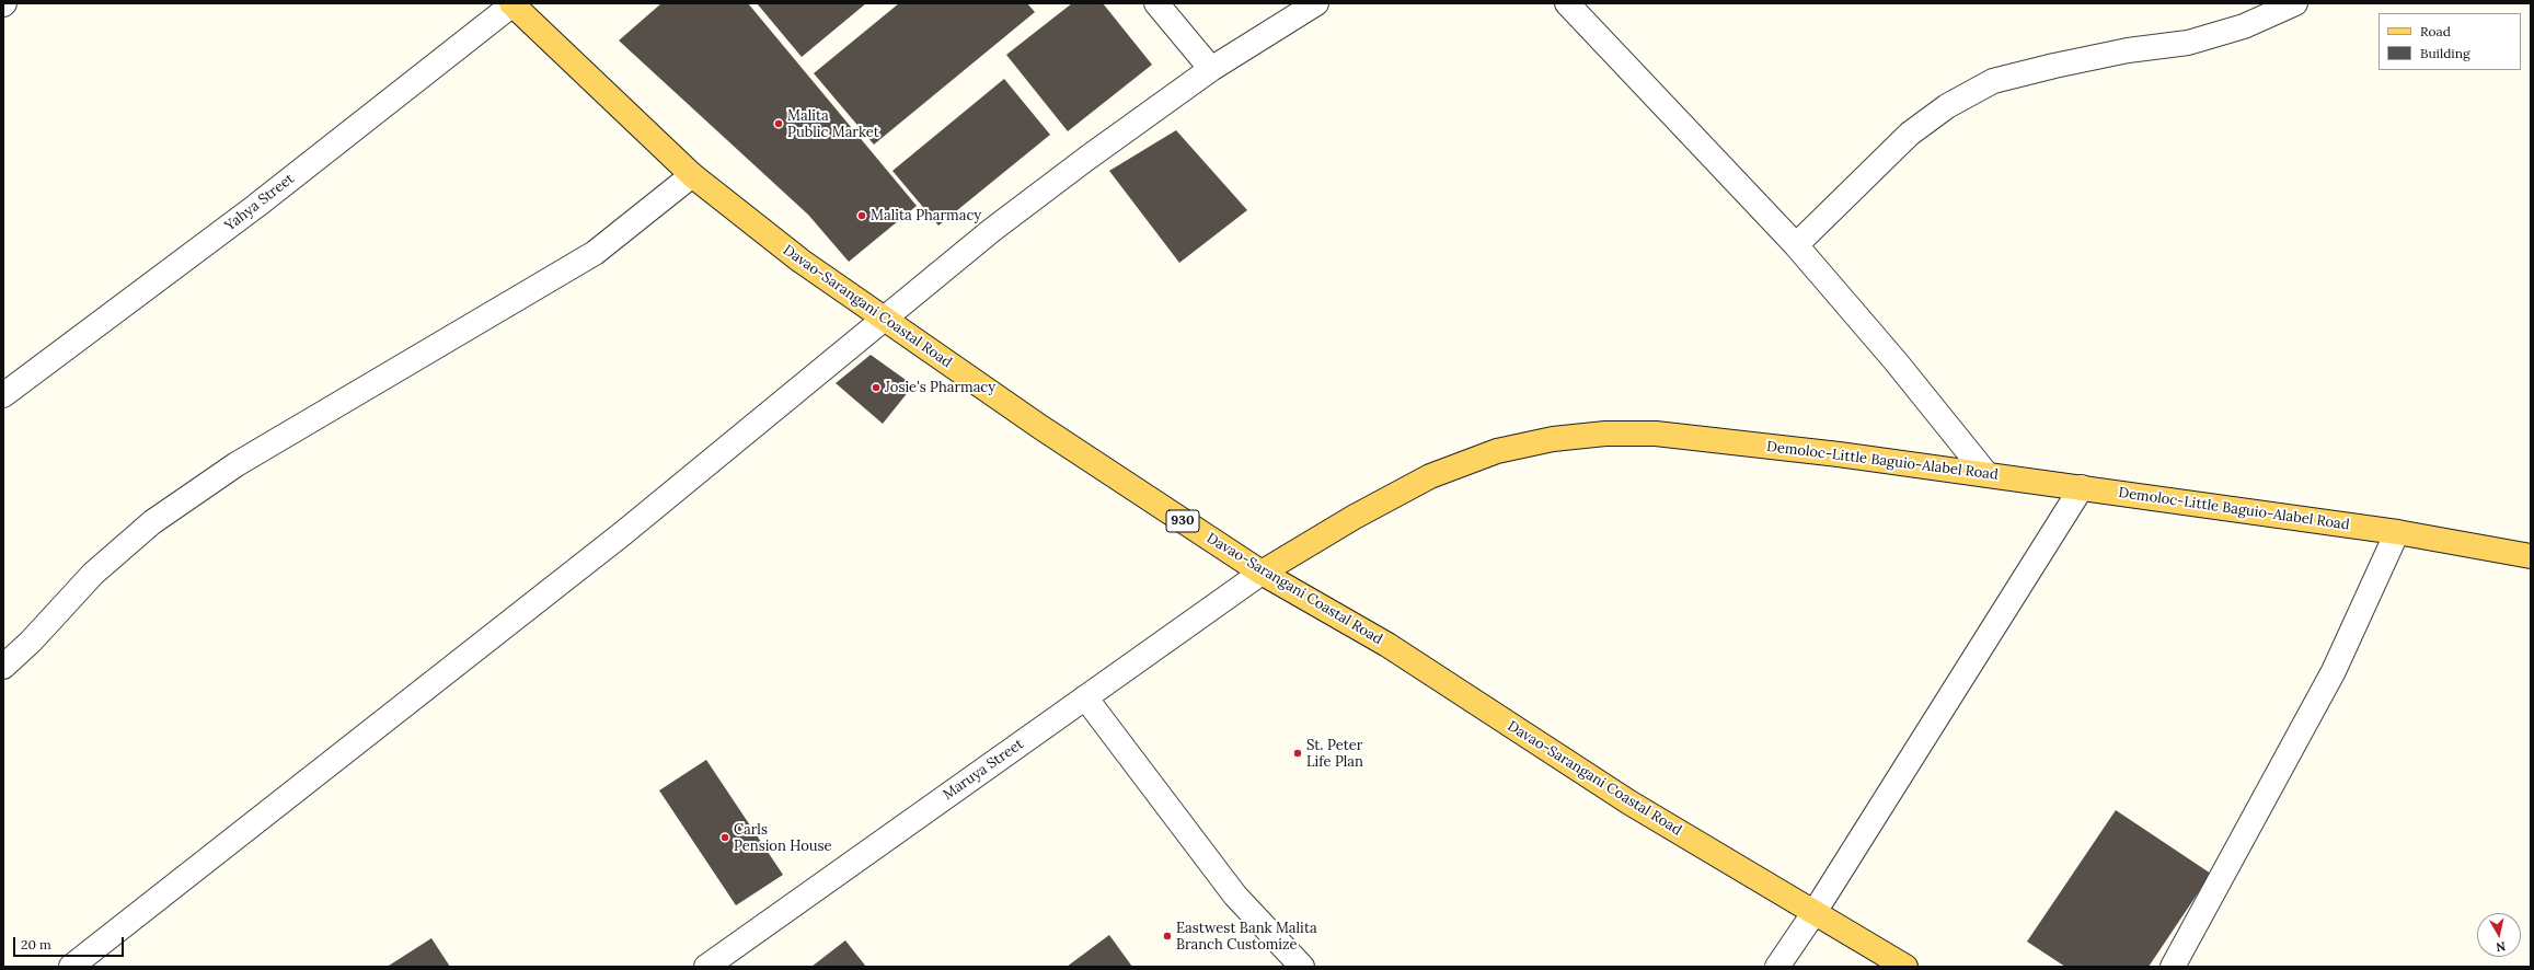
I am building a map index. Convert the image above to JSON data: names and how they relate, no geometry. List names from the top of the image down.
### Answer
{
  "streets": {
    "main road": ["Davao-Sarangani Coastal Road", "Demoloc-Little Baguio-Alabel Road", "930"],
    "street": ["Yahya Street", "Maruya Street"]
  },
  "crossings": [
    ["Yahya Street", "Davao-Sarangani Coastal Road"],
    ["Davao-Sarangani Coastal Road", "Demoloc-Little Baguio-Alabel Road"],
    ["Davao-Sarangani Coastal Road", "Maruya Street"],
    ["Demoloc-Little Baguio-Alabel Road", "Maruya Street"]
  ],
  "places": [
    "Malita Public Market",
    "Malita Pharmacy",
    "Josie's Pharmacy",
    "St. Peter Life Plan",
    "Carls Pension House",
    "Eastwest Bank Malita Branch Customize"
  ],
  "legend": ["Road", "Building"],
  "scale_bar": "20 m",
  "north": "bottom"
}
